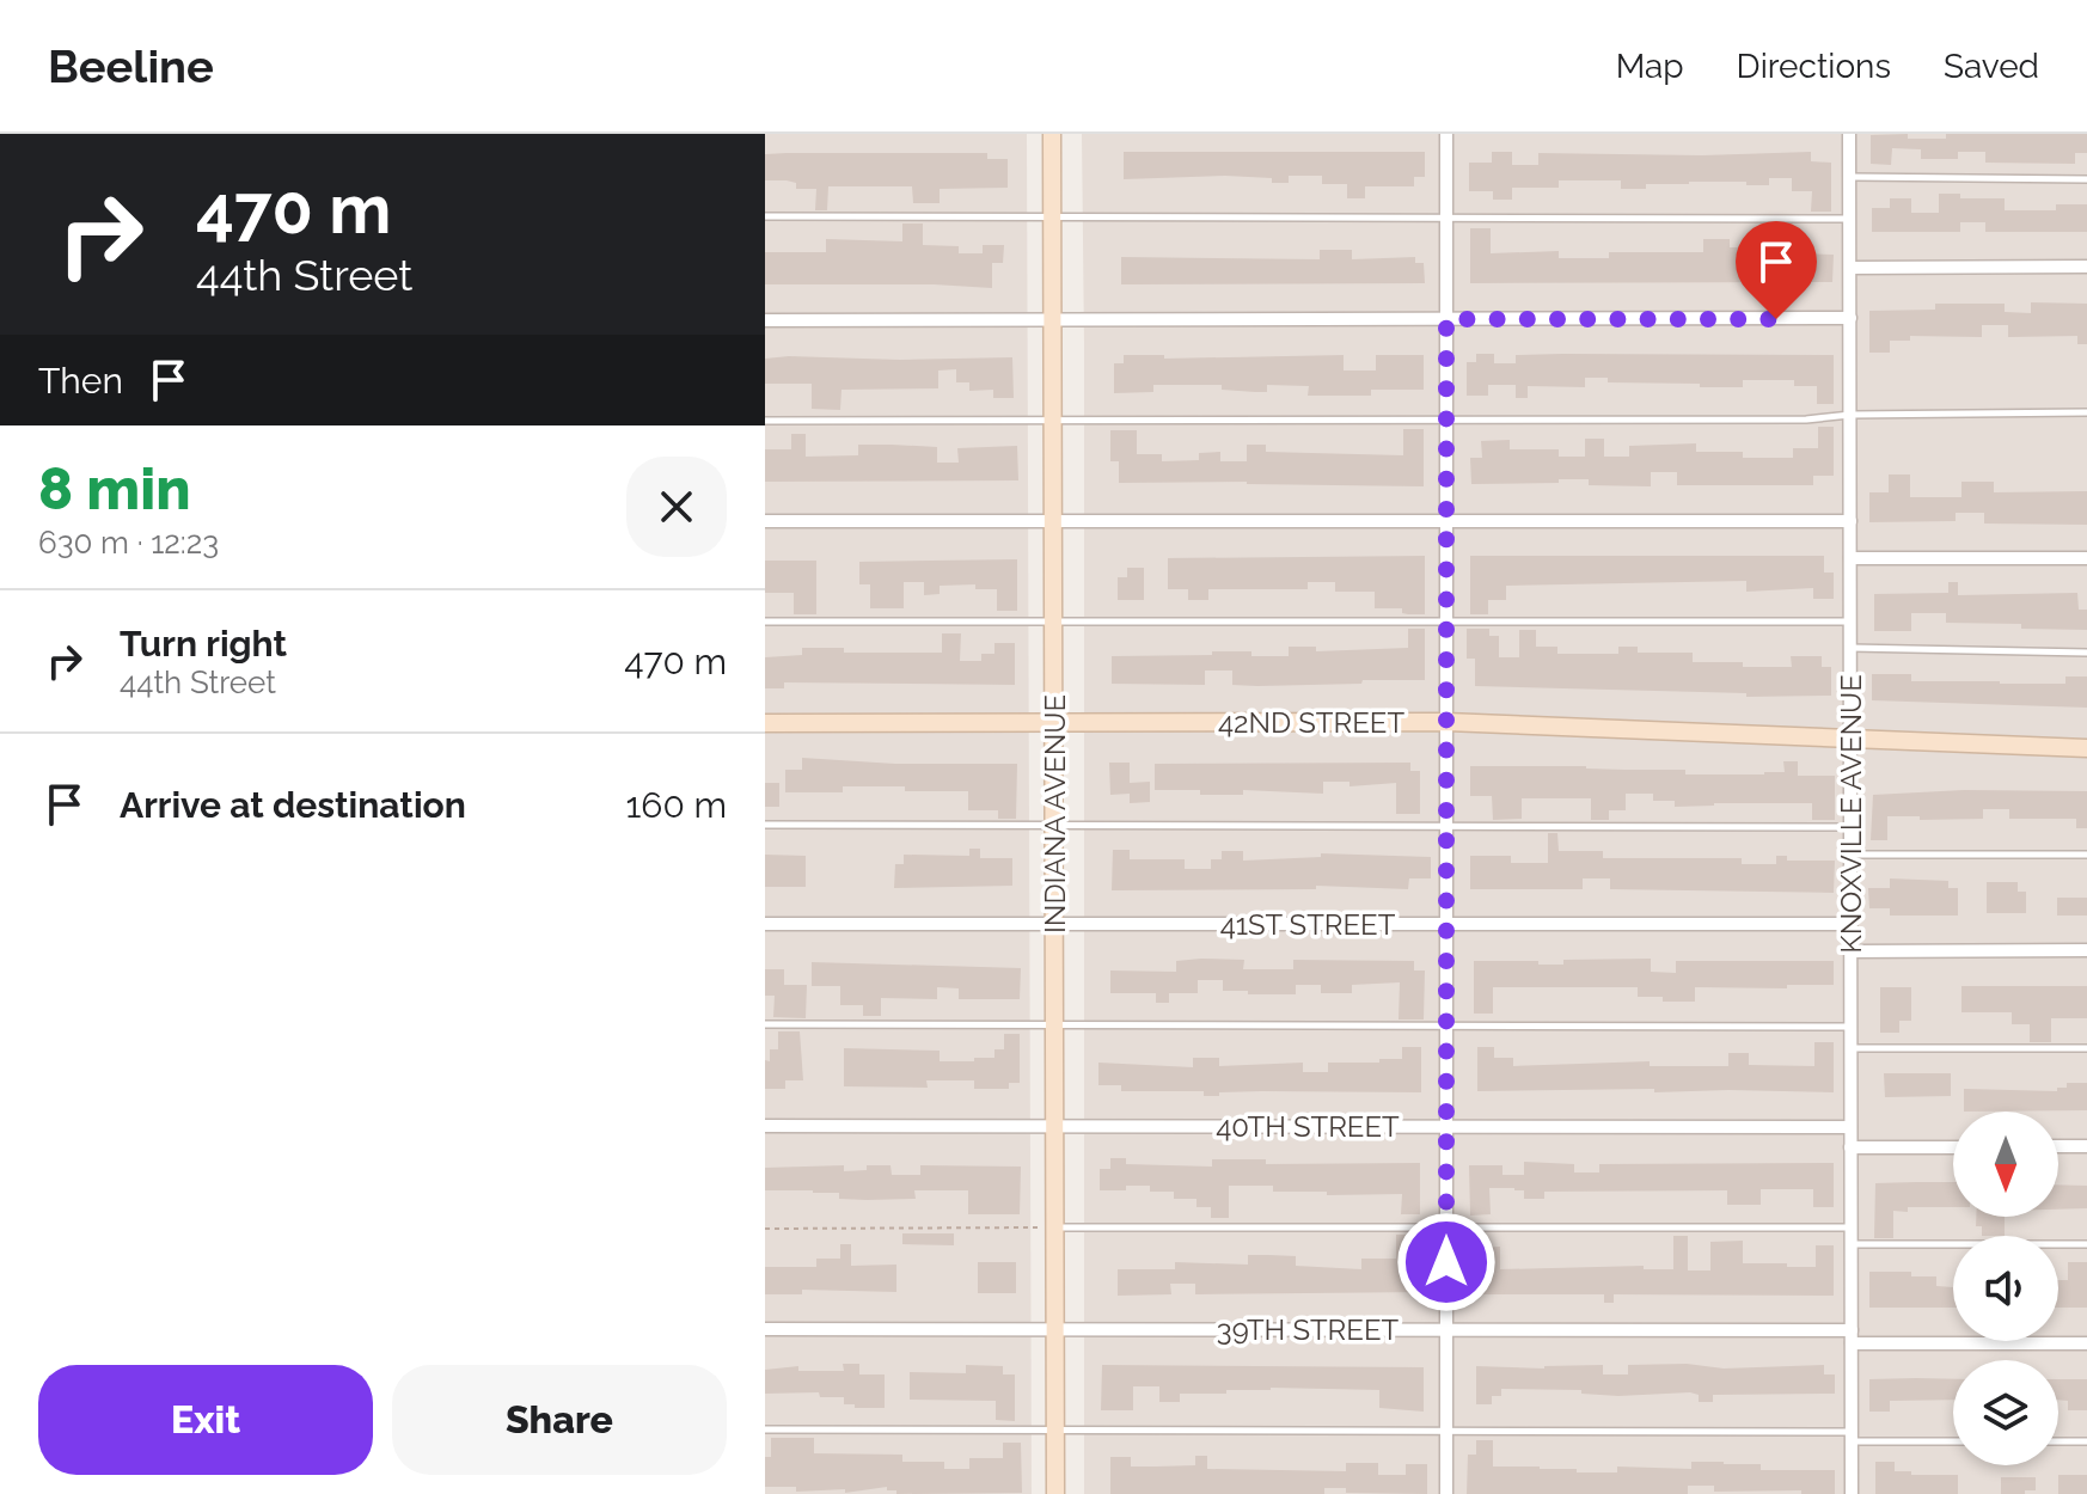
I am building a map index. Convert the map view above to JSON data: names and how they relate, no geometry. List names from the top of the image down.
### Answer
{
  "streets": {
    "main road": ["42ND STREET", "INDIANA AVENUE"],
    "street": [
      "KNOXVILLE AVENUE",
      "41ST STREET",
      "40TH STREET",
      "39TH STREET"
    ]
  },
  "crossings": [
    ["42ND STREET", "INDIANA AVENUE"],
    ["42ND STREET", "KNOXVILLE AVENUE"],
    ["INDIANA AVENUE", "41ST STREET"],
    ["INDIANA AVENUE", "40TH STREET"],
    ["INDIANA AVENUE", "39TH STREET"],
    ["KNOXVILLE AVENUE", "41ST STREET"],
    ["KNOXVILLE AVENUE", "40TH STREET"],
    ["KNOXVILLE AVENUE", "39TH STREET"]
  ],
  "north": "bottom",
  "page": {
    "header": "Beeline",
    "nav": ["Map", "Directions", "Saved"],
    "turn": ["470 m", "44th Street"],
    "then": "Then",
    "heading": ["8 min", "630 m · 12:23"],
    "list": [
      {
        "name": "Turn right",
        "note": "44th Street",
        "value": "470 m"
      },
      {
        "name": "Arrive at destination",
        "value": "160 m"
      }
    ],
    "buttons": ["Exit", "Share"]
  }
}
